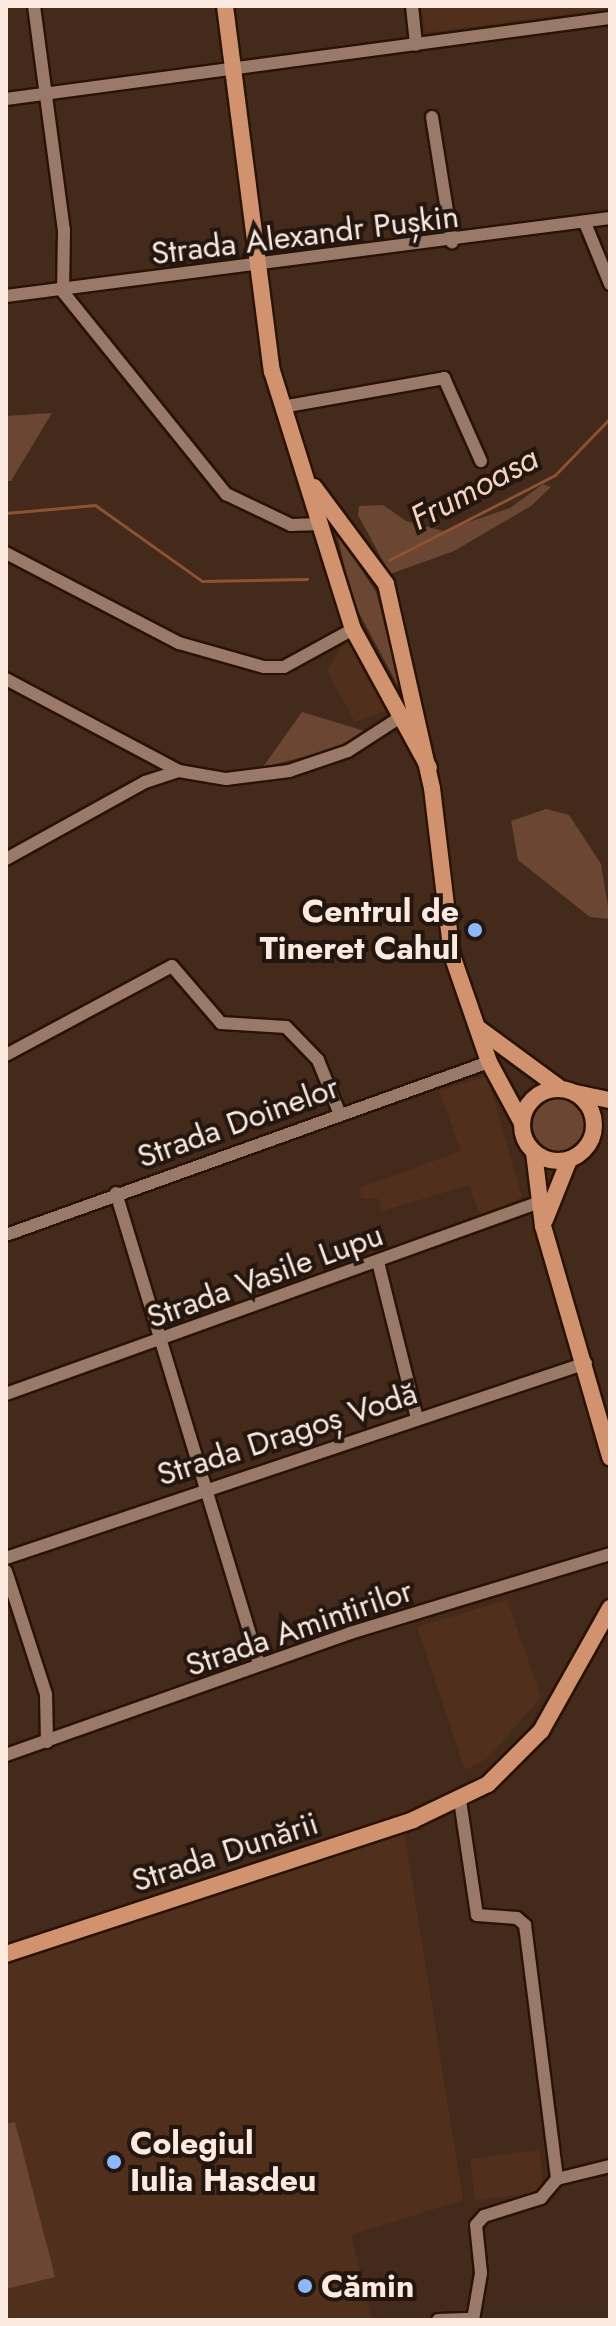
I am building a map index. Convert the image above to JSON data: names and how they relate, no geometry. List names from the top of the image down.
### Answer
{
  "streets": {
    "main road": ["Strada Dunării"],
    "street": [
      "Strada Alexandr Pușkin",
      "Strada Doinelor",
      "Strada Vasile Lupu",
      "Strada Dragoș Vodă",
      "Strada Amintirilor"
    ]
  },
  "water": ["Frumoasa"],
  "places": ["Centrul de Tineret Cahul", "Colegiul Iulia Hasdeu", "Cămin"]
}
